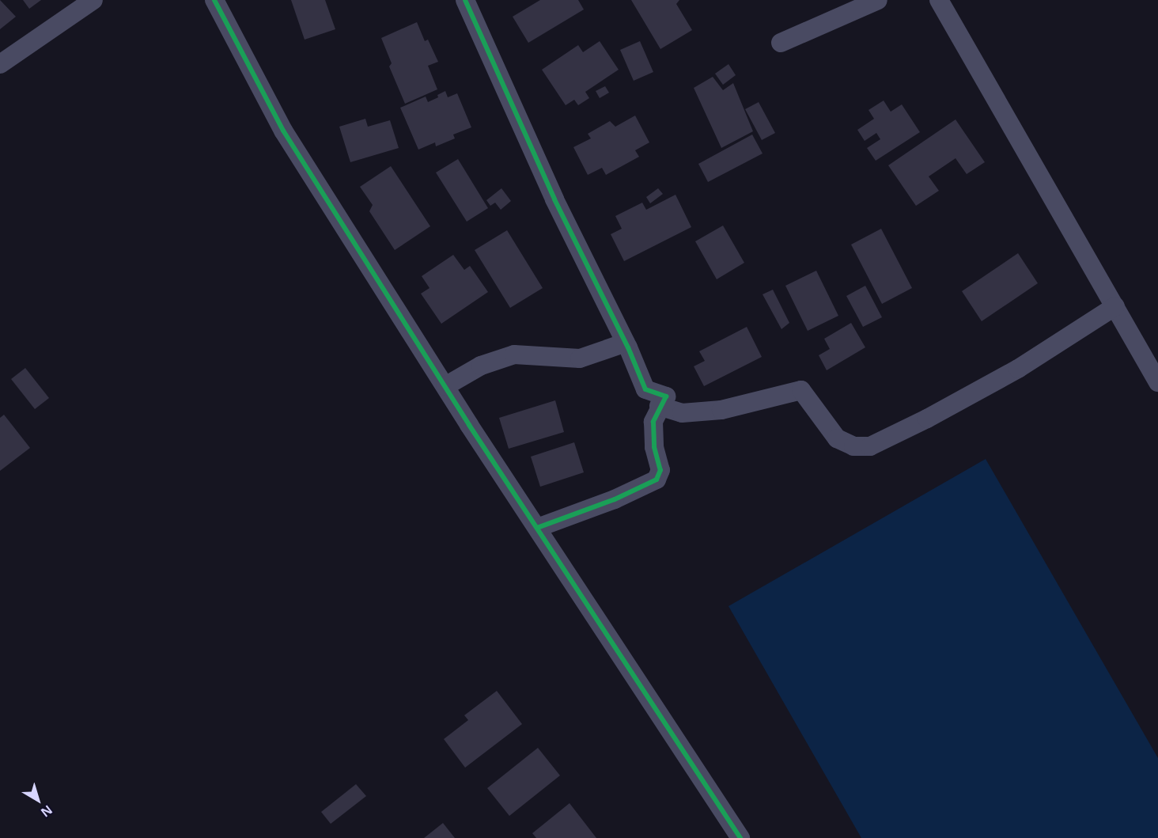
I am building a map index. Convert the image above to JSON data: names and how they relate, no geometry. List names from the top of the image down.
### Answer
{
  "north": "bottom right"
}
